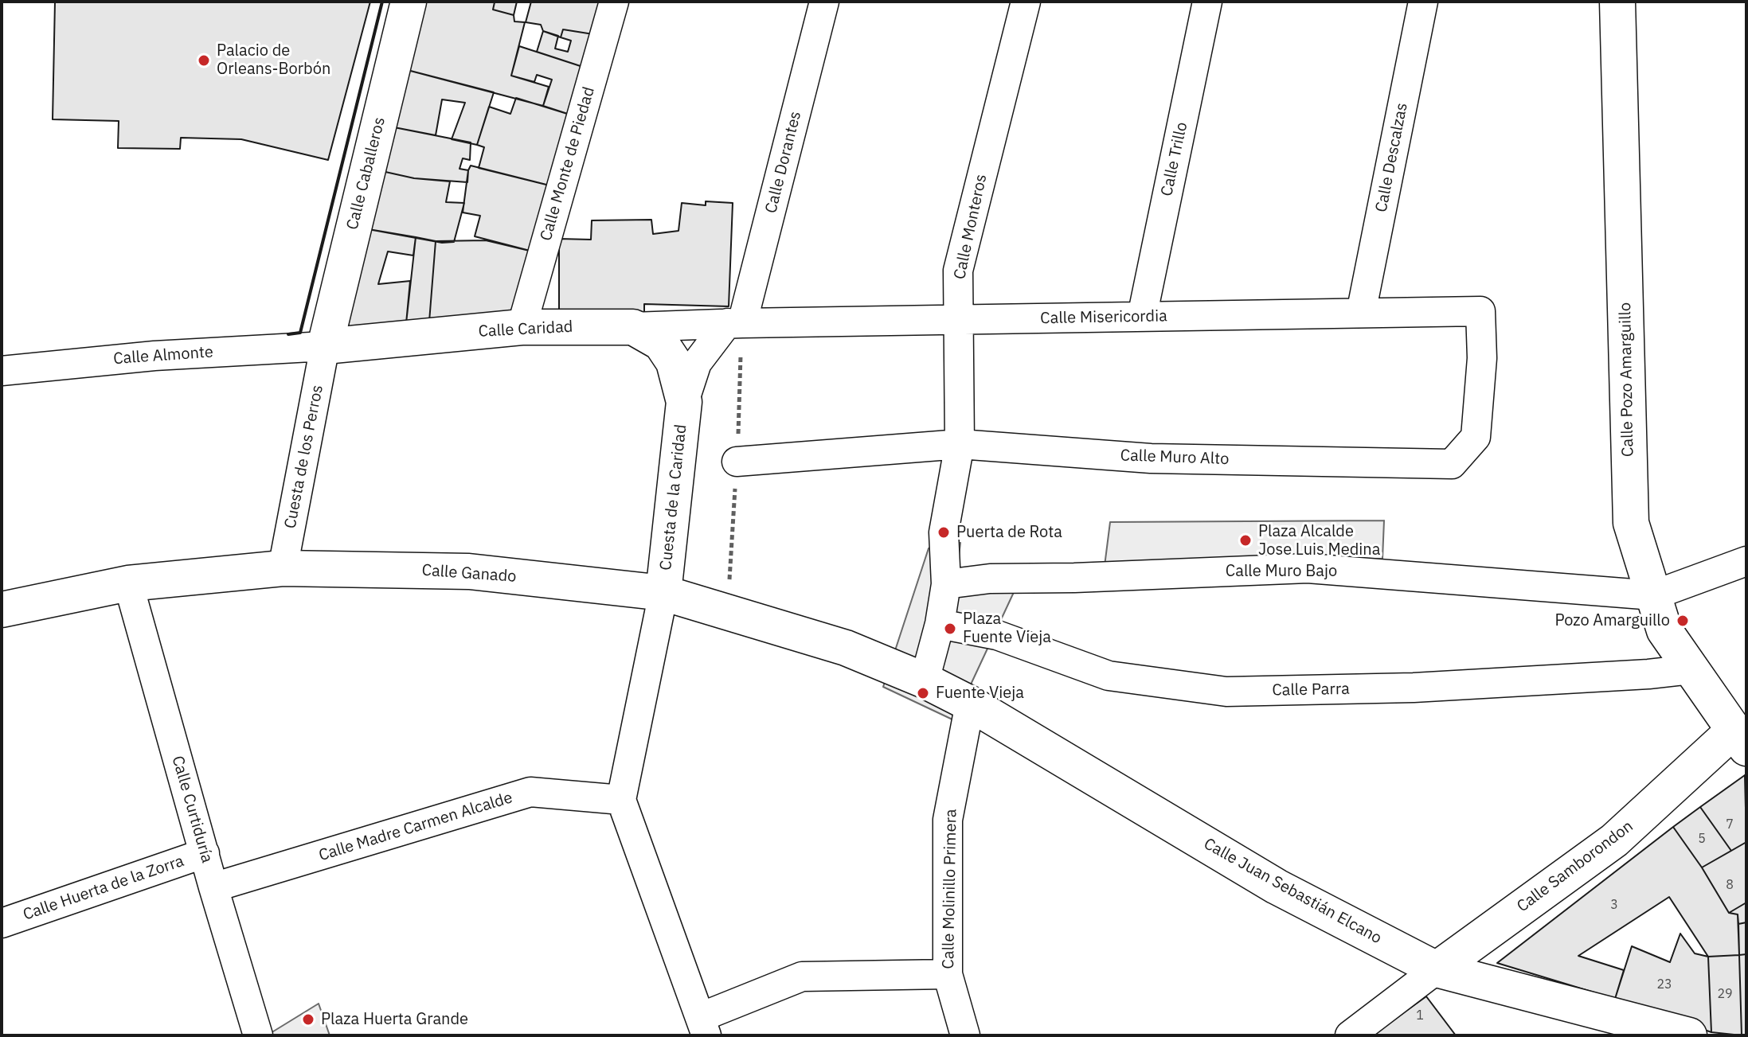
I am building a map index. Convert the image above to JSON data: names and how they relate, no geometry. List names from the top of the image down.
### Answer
{
  "streets": {
    "street": [
      "Calle Descalzas",
      "Calle Trillo",
      "Calle Dorantes",
      "Calle Monte de Piedad",
      "Calle Caballeros",
      "Calle Monteros",
      "Calle Misericordia",
      "Calle Caridad",
      "Calle Almonte",
      "Calle Pozo Amarguillo",
      "Cuesta de los Perros",
      "Calle Muro Alto",
      "Cuesta de la Caridad",
      "Calle Muro Bajo",
      "Calle Ganado",
      "Calle Parra",
      "Calle Curtiduría",
      "Calle Madre Carmen Alcalde",
      "Calle Samborondon",
      "Calle Huerta de la Zorra",
      "Calle Molinillo Primera",
      "Calle Juan Sebastián Elcano"
    ]
  },
  "crossings": [
    ["Calle Descalzas", "Calle Misericordia"],
    ["Calle Trillo", "Calle Misericordia"],
    ["Calle Dorantes", "Calle Misericordia"],
    ["Calle Dorantes", "Calle Caridad"],
    ["Calle Dorantes", "Cuesta de la Caridad"],
    ["Calle Monte de Piedad", "Calle Caridad"],
    ["Calle Caballeros", "Calle Caridad"],
    ["Calle Caballeros", "Calle Almonte"],
    ["Calle Caballeros", "Cuesta de los Perros"],
    ["Calle Monteros", "Calle Misericordia"],
    ["Calle Monteros", "Calle Muro Alto"],
    ["Calle Monteros", "Calle Muro Bajo"],
    ["Calle Misericordia", "Calle Caridad"],
    ["Calle Misericordia", "Calle Muro Alto"],
    ["Calle Misericordia", "Cuesta de la Caridad"],
    ["Calle Caridad", "Calle Almonte"],
    ["Calle Caridad", "Cuesta de los Perros"],
    ["Calle Caridad", "Cuesta de la Caridad"],
    ["Calle Almonte", "Cuesta de los Perros"],
    ["Calle Pozo Amarguillo", "Calle Muro Bajo"],
    ["Calle Pozo Amarguillo", "Calle Parra"],
    ["Calle Pozo Amarguillo", "Calle Samborondon"],
    ["Cuesta de los Perros", "Calle Ganado"],
    ["Cuesta de la Caridad", "Calle Ganado"],
    ["Calle Ganado", "Calle Curtiduría"],
    ["Calle Ganado", "Calle Juan Sebastián Elcano"],
    ["Calle Curtiduría", "Calle Madre Carmen Alcalde"],
    ["Calle Curtiduría", "Calle Huerta de la Zorra"],
    ["Calle Samborondon", "Calle Juan Sebastián Elcano"],
    ["Calle Molinillo Primera", "Calle Juan Sebastián Elcano"]
  ],
  "places": [
    "Palacio de Orleans-Borbón",
    "Puerta de Rota",
    "Plaza Alcalde Jose Luis Medina",
    "Pozo Amarguillo",
    "Plaza Fuente Vieja",
    "Fuente Vieja",
    "Plaza Huerta Grande"
  ],
  "house_numbers": [
    "7",
    "5",
    "8",
    "3",
    "23",
    "29",
    "1"
  ]
}
